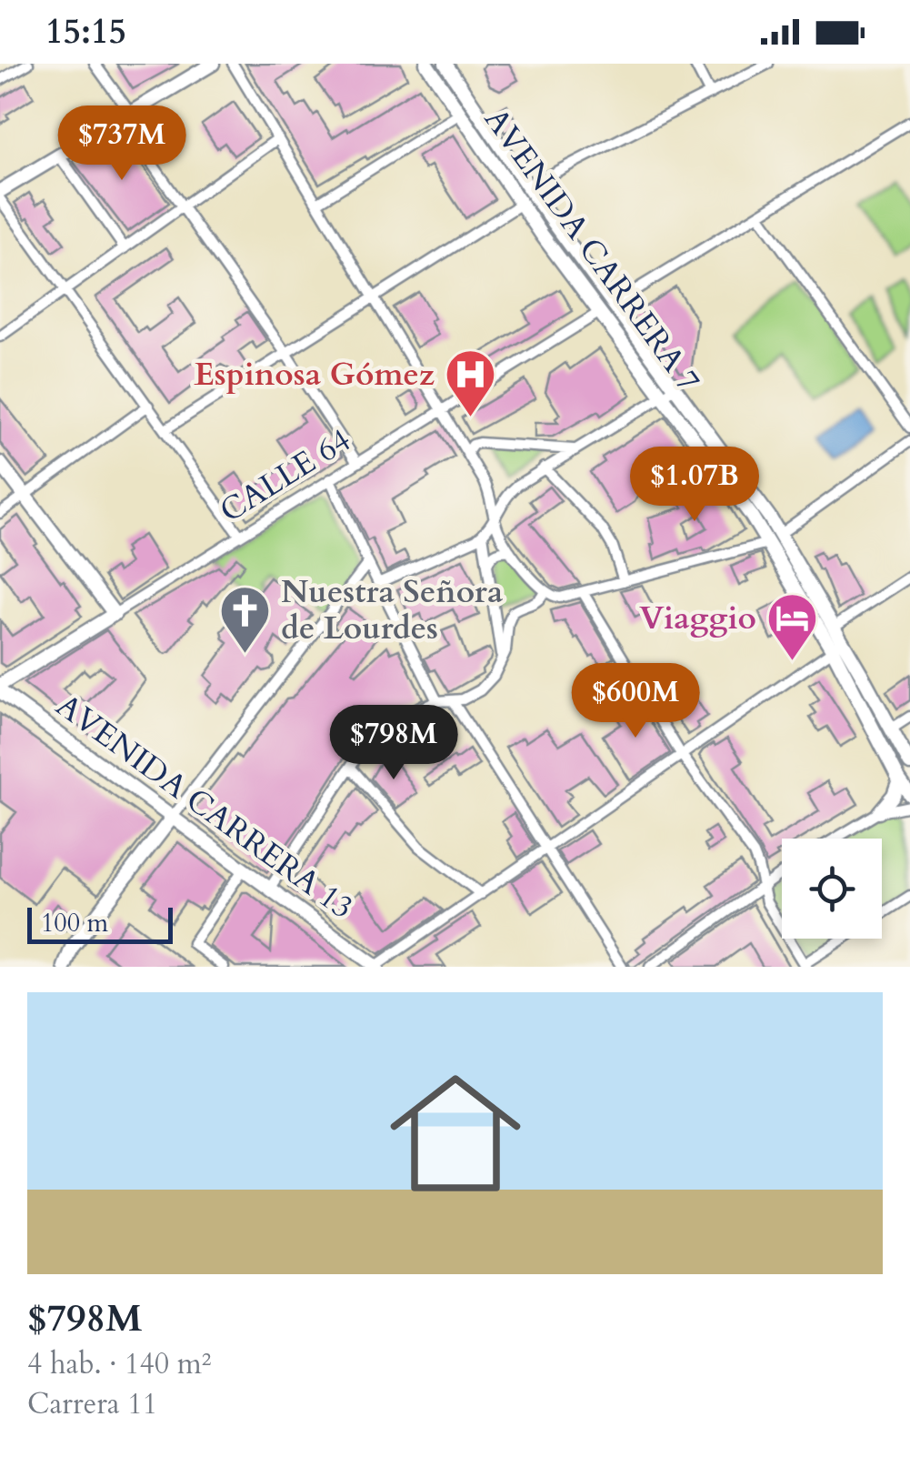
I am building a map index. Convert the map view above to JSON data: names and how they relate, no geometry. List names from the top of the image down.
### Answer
{
  "streets": {
    "main road": ["AVENIDA CARRERA 7", "CALLE 64", "AVENIDA CARRERA 13"]
  },
  "crossings": [
    ["AVENIDA CARRERA 7", "CALLE 64"],
    ["CALLE 64", "AVENIDA CARRERA 13"]
  ],
  "places": {
    "hospital": ["Espinosa Gómez"],
    "church": ["Nuestra Señora de Lourdes"],
    "hotel": ["Viaggio"]
  },
  "scale_bar": "100 m",
  "page": {
    "status": "15:15",
    "price": [
      "$737M",
      "$1.07B",
      "$600M",
      "$798M"
    ],
    "scale": "100 m",
    "list": [
      {
        "name": "$798M",
        "note": "4 hab. · 140 m² · Carrera 11"
      }
    ]
  }
}
